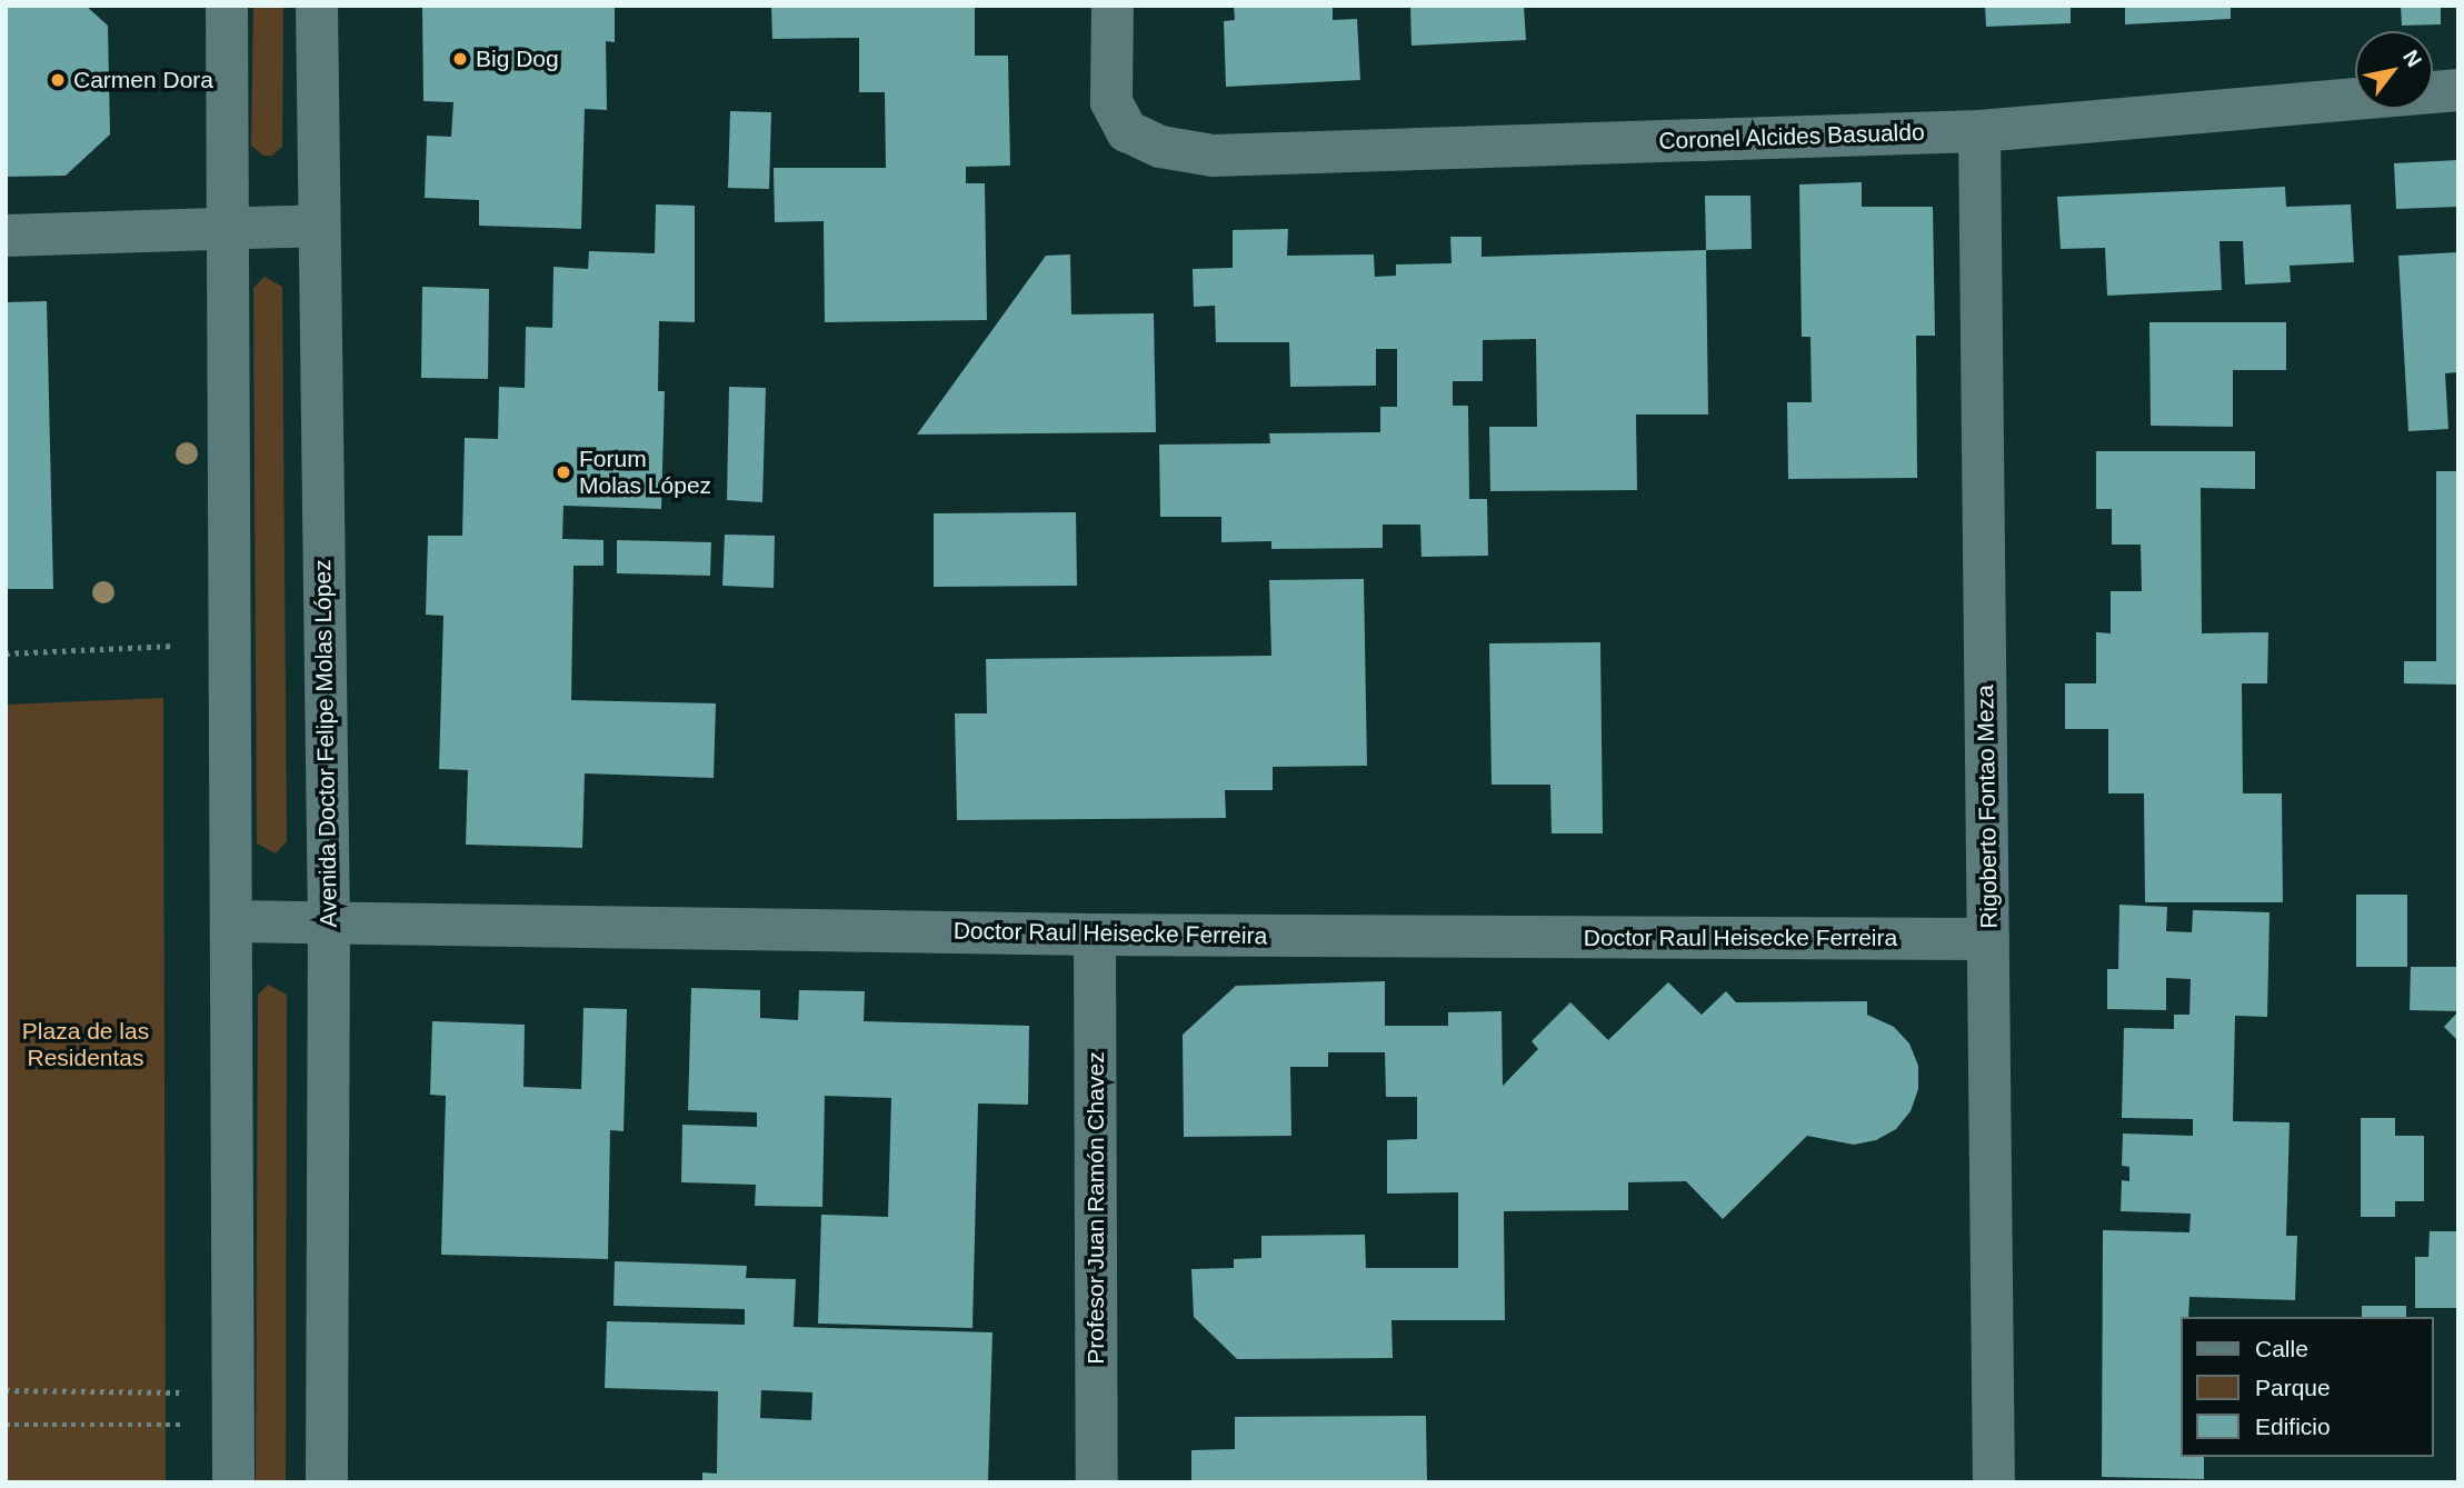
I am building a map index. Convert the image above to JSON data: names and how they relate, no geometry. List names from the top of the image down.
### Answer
{
  "streets": {
    "street": [
      "Coronel Alcides Basualdo",
      "Avenida Doctor Felipe Molas López",
      "Rigoberto Fontao Meza",
      "Doctor Raul Heisecke Ferreira",
      "Profesor Juan Ramón Chavez"
    ]
  },
  "crossings": [
    ["Coronel Alcides Basualdo", "Rigoberto Fontao Meza"],
    ["Avenida Doctor Felipe Molas López", "Doctor Raul Heisecke Ferreira"],
    ["Rigoberto Fontao Meza", "Doctor Raul Heisecke Ferreira"],
    ["Doctor Raul Heisecke Ferreira", "Profesor Juan Ramón Chavez"]
  ],
  "parks": ["Plaza de las Residentas"],
  "places": ["Big Dog", "Carmen Dora", "Forum Molas López"],
  "legend": ["Calle", "Parque", "Edificio"],
  "north": "top right"
}
